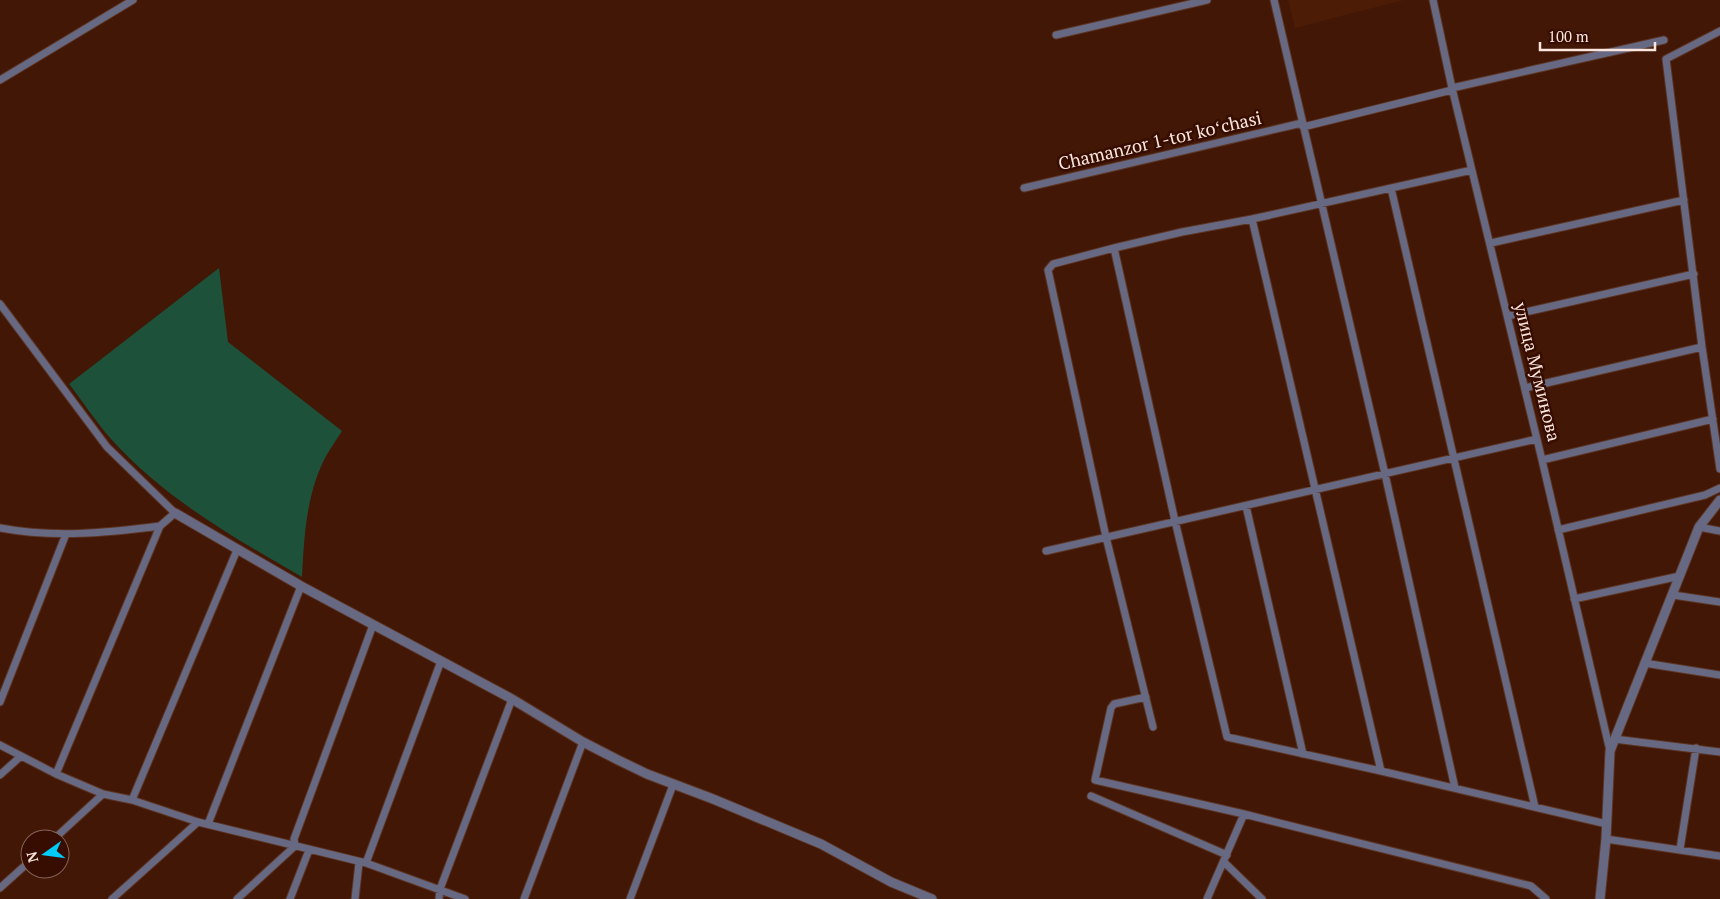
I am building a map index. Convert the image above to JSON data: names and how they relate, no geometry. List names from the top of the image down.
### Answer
{
  "streets": {
    "street": ["Chamanzor 1-tor koʻchasi", "улица Муминова"]
  },
  "crossings": [
    ["Chamanzor 1-tor koʻchasi", "улица Муминова"]
  ],
  "scale_bar": "100 m",
  "north": "left"
}
